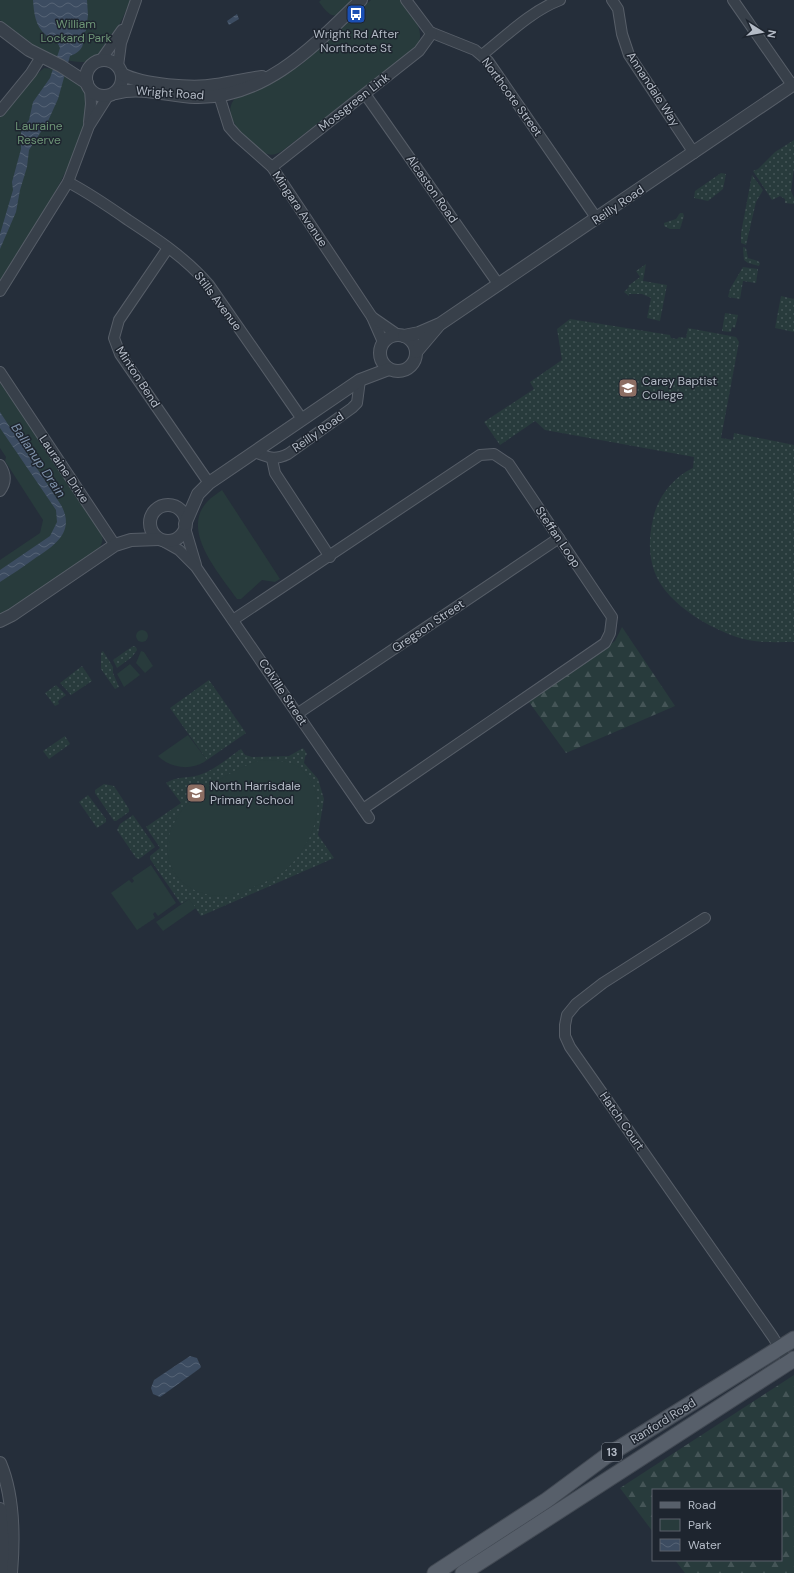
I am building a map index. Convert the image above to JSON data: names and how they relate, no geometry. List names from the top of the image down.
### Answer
{
  "streets": {
    "main road": ["Ranford Road", "13"],
    "street": [
      "Annandale Way",
      "Wright Road",
      "Northcote Street",
      "Mossgreen Link",
      "Alcaston Road",
      "Reilly Road",
      "Mingara Avenue",
      "Stills Avenue",
      "Minton Bend",
      "Lauraine Drive",
      "Steffan Loop",
      "Gregson Street",
      "Colville Street",
      "Hatch Court"
    ]
  },
  "crossings": [
    ["Annandale Way", "Reilly Road"],
    ["Wright Road", "Mingara Avenue"],
    ["Northcote Street", "Mossgreen Link"],
    ["Northcote Street", "Reilly Road"],
    ["Mossgreen Link", "Alcaston Road"],
    ["Mossgreen Link", "Mingara Avenue"],
    ["Alcaston Road", "Reilly Road"],
    ["Reilly Road", "Mingara Avenue"],
    ["Reilly Road", "Stills Avenue"],
    ["Reilly Road", "Minton Bend"],
    ["Reilly Road", "Colville Street"],
    ["Stills Avenue", "Minton Bend"],
    ["Steffan Loop", "Gregson Street"],
    ["Steffan Loop", "Colville Street"],
    ["Gregson Street", "Colville Street"],
    ["Hatch Court", "Ranford Road"]
  ],
  "water": ["Ballanup Drain"],
  "parks": ["William Lockard Park", "Lauraine Reserve"],
  "places": {
    "bus stop": ["Wright Rd After Northcote St"],
    "school or university": ["Carey Baptist College", "North Harrisdale Primary School"]
  },
  "legend": ["Road", "Park", "Water"],
  "north": "right"
}
